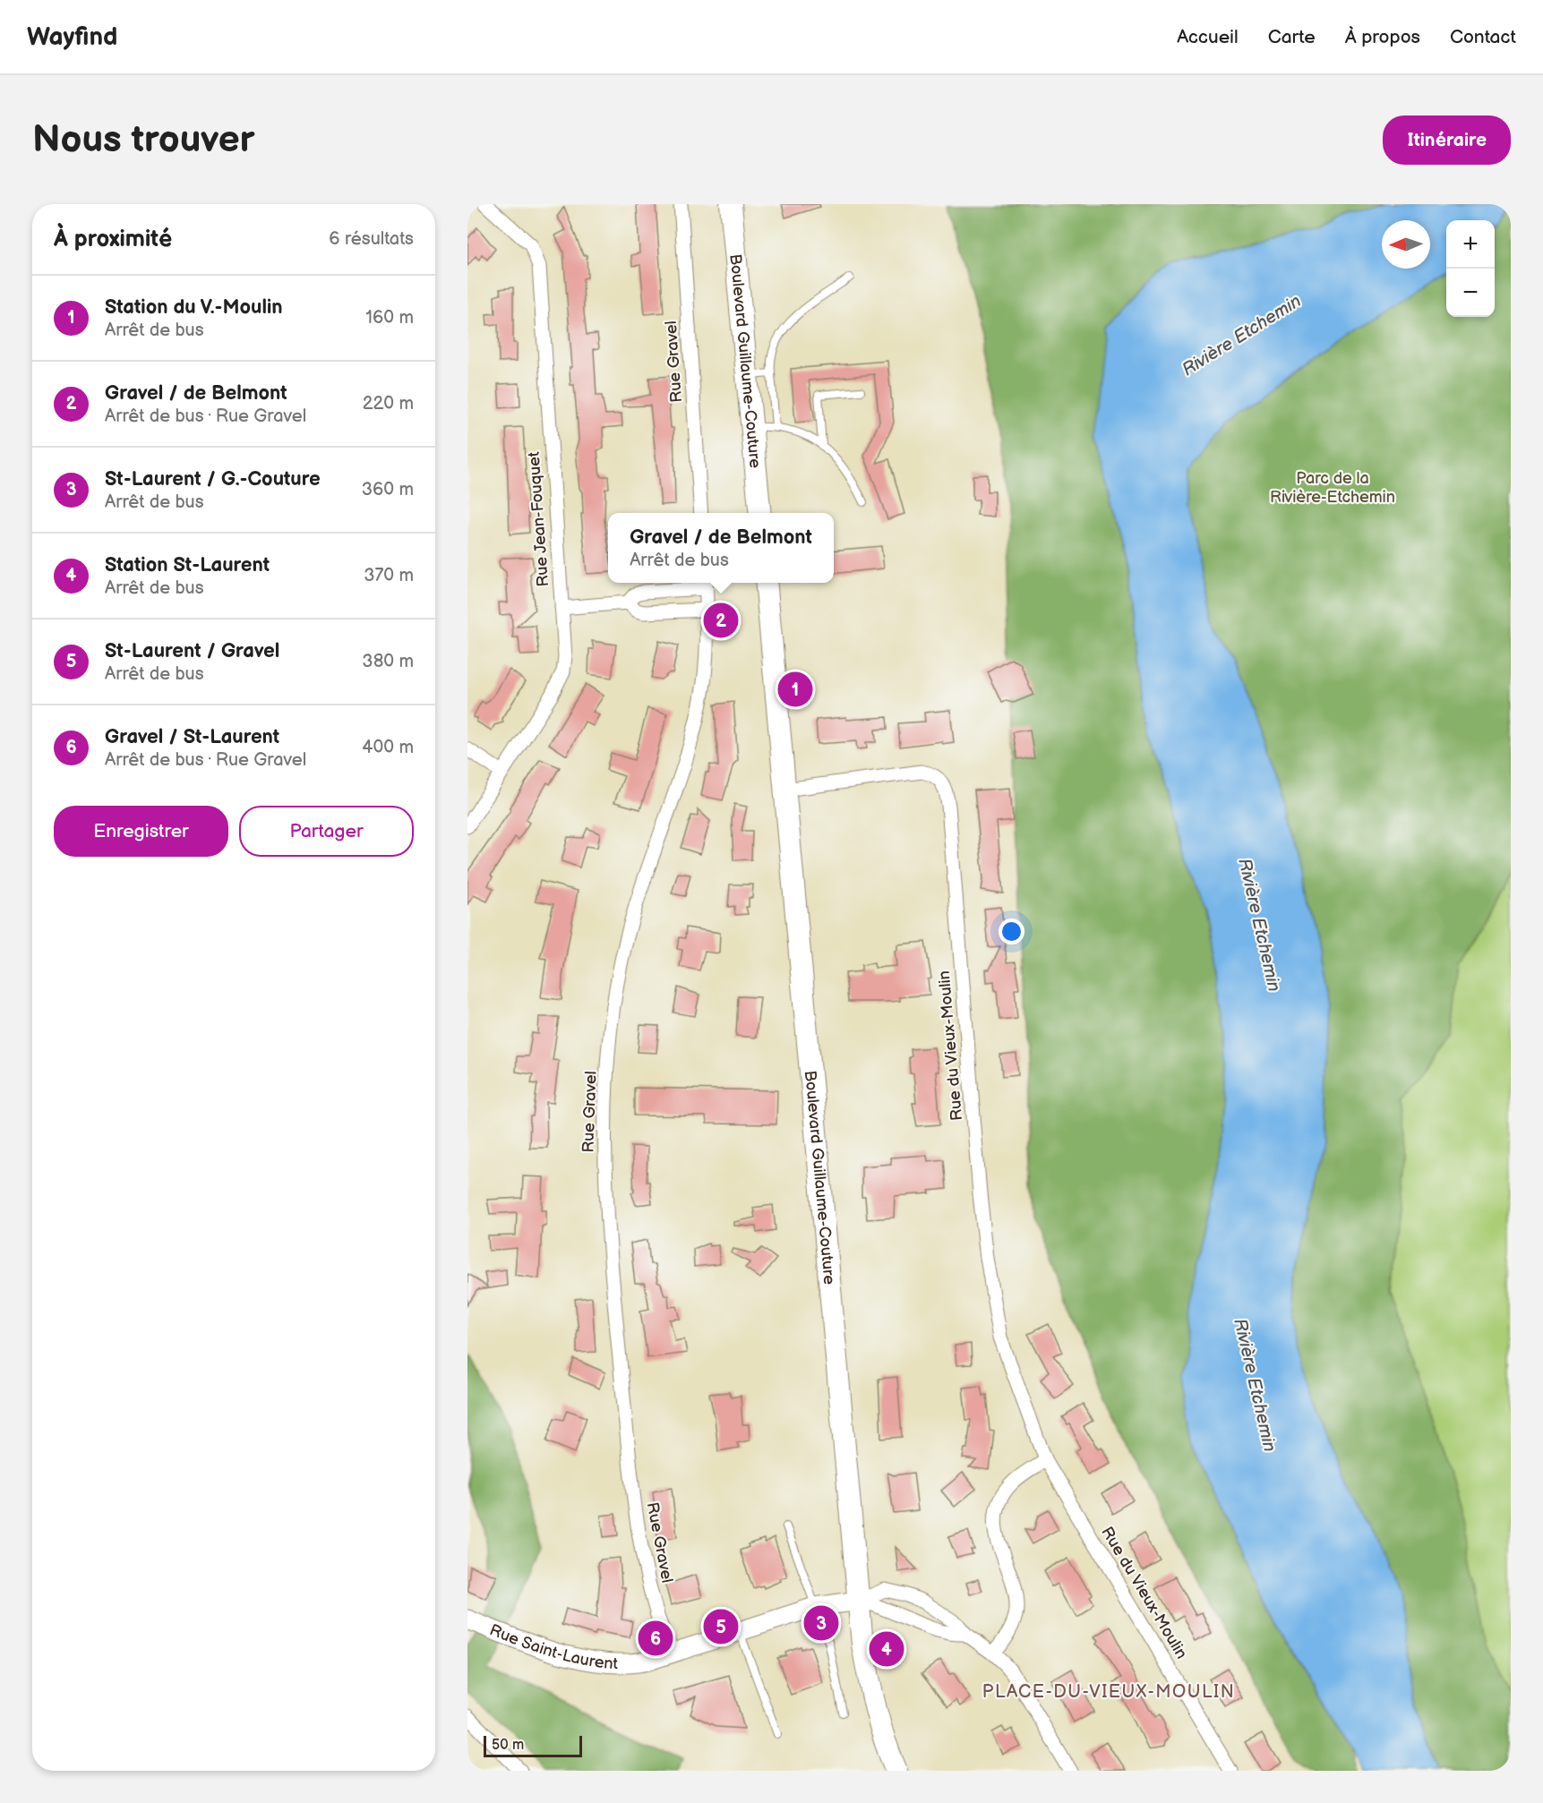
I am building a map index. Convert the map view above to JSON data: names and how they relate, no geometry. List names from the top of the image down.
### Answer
{
  "streets": {
    "main road": ["Boulevard Guillaume-Couture"],
    "street": [
      "Rue Gravel",
      "Rue Jean-Fouquet",
      "Rue du Vieux-Moulin",
      "Rue Saint-Laurent"
    ]
  },
  "crossings": [
    ["Boulevard Guillaume-Couture", "Rue du Vieux-Moulin"],
    ["Boulevard Guillaume-Couture", "Rue Saint-Laurent"],
    ["Rue Gravel", "Rue Saint-Laurent"]
  ],
  "districts": ["PLACE-DU-VIEUX-MOULIN"],
  "water": ["Rivière Etchemin"],
  "parks": ["Parc de la Rivière-Etchemin"],
  "scale_bar": "50 m",
  "north": "left",
  "page": {
    "header": "Wayfind",
    "nav": [
      "Accueil",
      "Carte",
      "À propos",
      "Contact"
    ],
    "buttons": [
      "Itinéraire",
      ["Enregistrer", "Partager"]
    ],
    "title": "Nous trouver",
    "heading": ["À proximité", "6 résultats"],
    "map_buttons": ["+", "−"],
    "list": [
      {
        "mark": "1",
        "name": "Station du V.-Moulin",
        "note": "Arrêt de bus",
        "value": "160 m"
      },
      {
        "mark": "2",
        "name": "Gravel / de Belmont",
        "note": "Arrêt de bus · Rue Gravel",
        "value": "220 m"
      },
      {
        "mark": "3",
        "name": "St-Laurent / G.-Couture",
        "note": "Arrêt de bus",
        "value": "360 m"
      },
      {
        "mark": "4",
        "name": "Station St-Laurent",
        "note": "Arrêt de bus",
        "value": "370 m"
      },
      {
        "mark": "5",
        "name": "St-Laurent / Gravel",
        "note": "Arrêt de bus",
        "value": "380 m"
      },
      {
        "mark": "6",
        "name": "Gravel / St-Laurent",
        "note": "Arrêt de bus · Rue Gravel",
        "value": "400 m"
      }
    ],
    "popup": ["Gravel / de Belmont", "Arrêt de bus"],
    "pins": [
      "2",
      "1",
      "3",
      "5",
      "6",
      "4"
    ],
    "scale": "50 m"
  }
}
